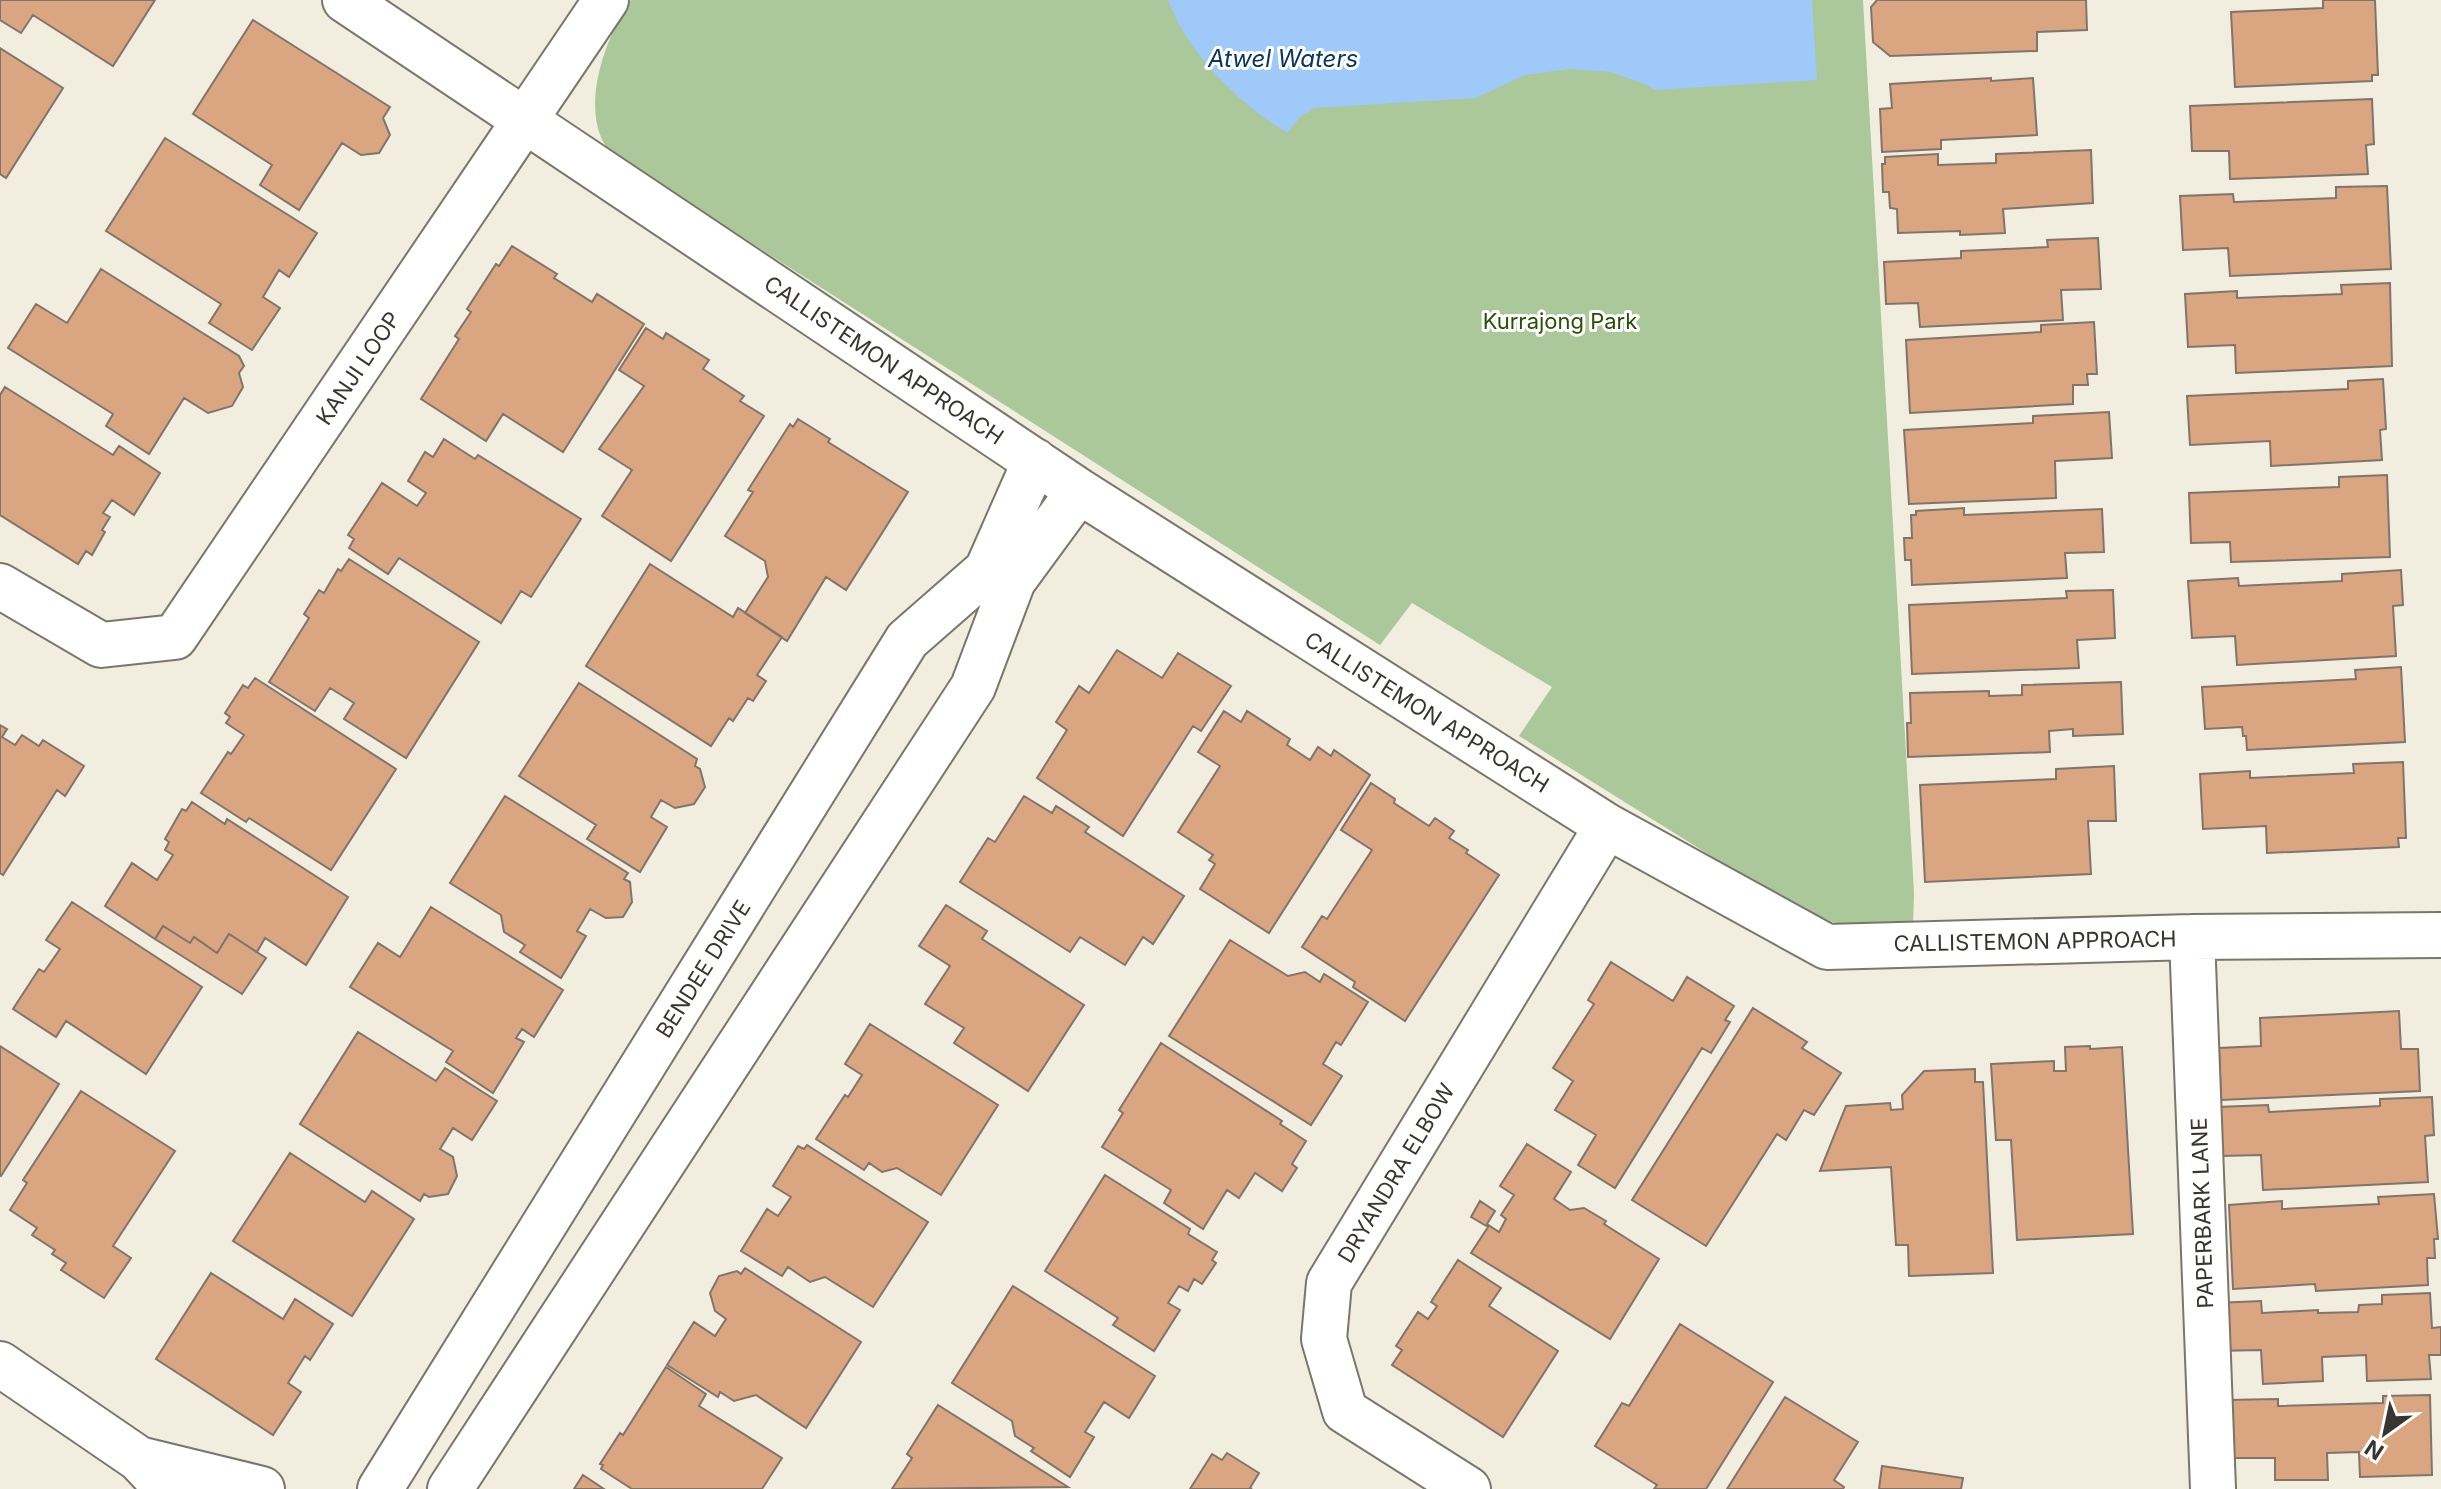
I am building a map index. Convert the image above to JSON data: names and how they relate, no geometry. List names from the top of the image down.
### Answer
{
  "streets": {
    "street": [
      "CALLISTEMON APPROACH",
      "KANJI LOOP",
      "BENDEE DRIVE",
      "DRYANDRA ELBOW",
      "PAPERBARK LANE"
    ]
  },
  "crossings": [
    ["CALLISTEMON APPROACH", "KANJI LOOP"],
    ["CALLISTEMON APPROACH", "BENDEE DRIVE"],
    ["CALLISTEMON APPROACH", "DRYANDRA ELBOW"],
    ["CALLISTEMON APPROACH", "PAPERBARK LANE"]
  ],
  "water": ["Atwel Waters"],
  "parks": ["Kurrajong Park"],
  "north": "bottom left"
}
